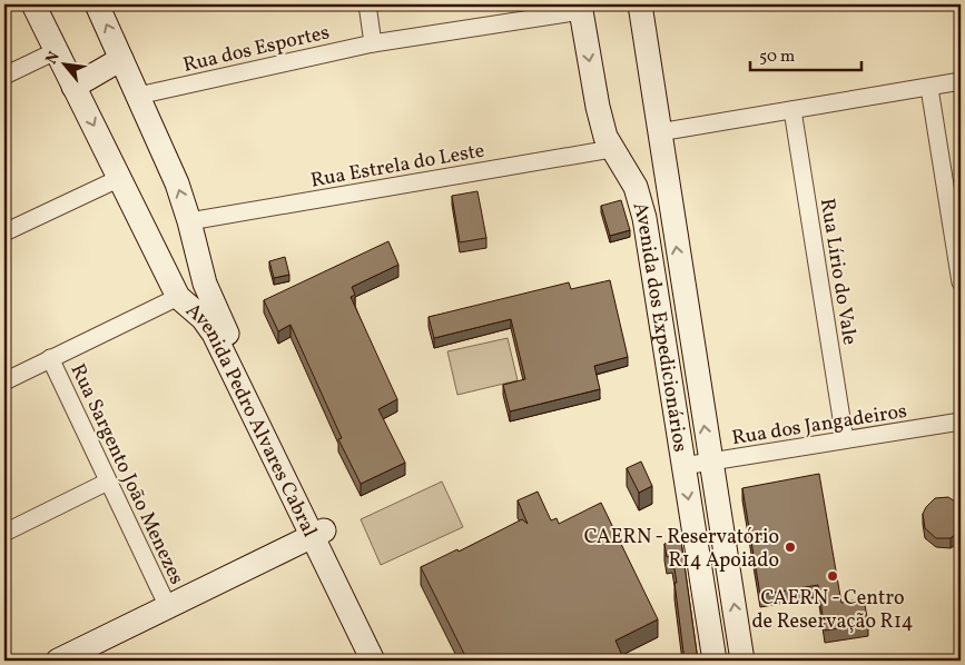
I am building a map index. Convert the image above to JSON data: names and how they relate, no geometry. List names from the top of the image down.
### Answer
{
  "streets": {
    "street": [
      "Rua dos Esportes",
      "Rua Estrela do Leste",
      "Rua Lírio do Vale",
      "Avenida dos Expedicionários",
      "Avenida Pedro Alvares Cabral",
      "Rua dos Jangadeiros",
      "Rua Sargento João Menezes"
    ]
  },
  "crossings": [
    ["Rua dos Esportes", "Avenida dos Expedicionários"],
    ["Rua dos Esportes", "Avenida Pedro Alvares Cabral"],
    ["Rua Estrela do Leste", "Avenida dos Expedicionários"],
    ["Rua Estrela do Leste", "Avenida Pedro Alvares Cabral"],
    ["Rua Lírio do Vale", "Rua dos Jangadeiros"],
    ["Avenida dos Expedicionários", "Rua dos Jangadeiros"]
  ],
  "places": ["CAERN - Reservatório R14 Apoiado", "CAERN - Centro de Reservação R14"],
  "scale_bar": "50 m",
  "north": "top left"
}
